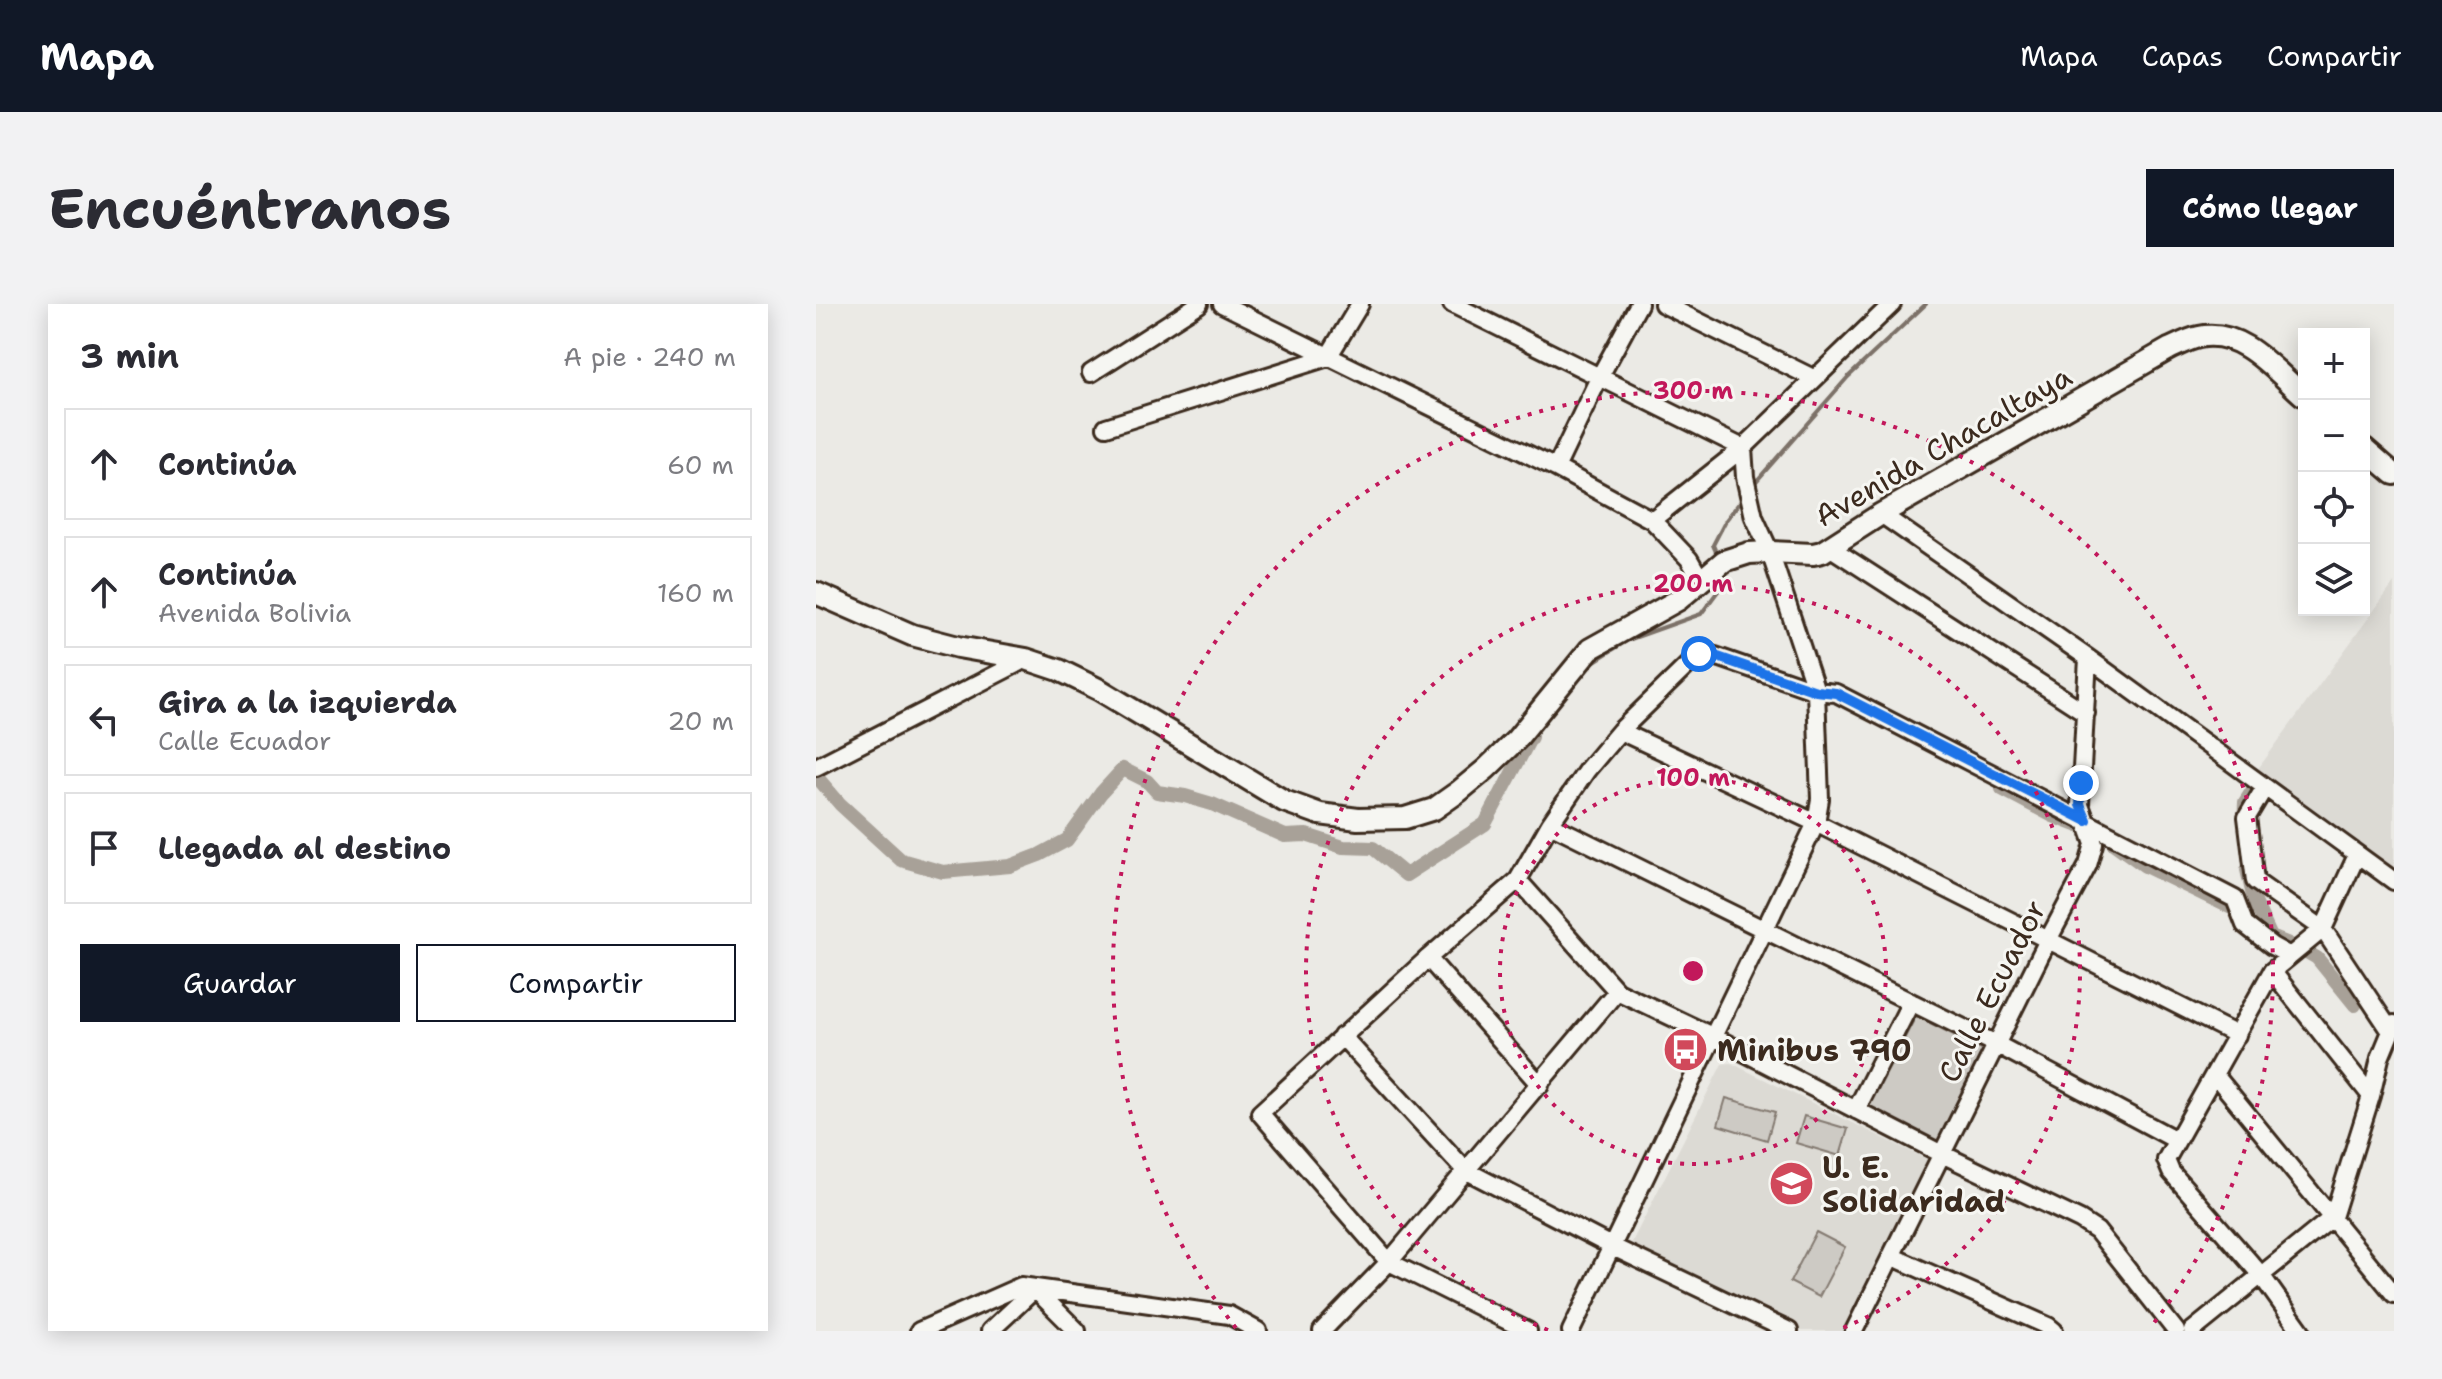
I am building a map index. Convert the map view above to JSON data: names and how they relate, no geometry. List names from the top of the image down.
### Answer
{
  "streets": {
    "street": ["Avenida Chacaltaya", "Calle Ecuador"]
  },
  "places": {
    "bus stop": ["Minibus 790"],
    "school or university": ["U. E. Solidaridad"]
  },
  "page": {
    "header": "Mapa",
    "nav": ["Mapa", "Capas", "Compartir"],
    "buttons": [
      "Cómo llegar",
      ["Guardar", "Compartir"]
    ],
    "title": "Encuéntranos",
    "heading": ["3 min", "A pie · 240 m"],
    "map_buttons": ["+", "−"],
    "list": [
      ["Continúa", "60 m"],
      ["Continúa", "Avenida Bolivia", "160 m"],
      ["Gira a la izquierda", "Calle Ecuador", "20 m"],
      "Llegada al destino"
    ]
  },
  "rings": ["300 m", "200 m", "100 m"]
}
